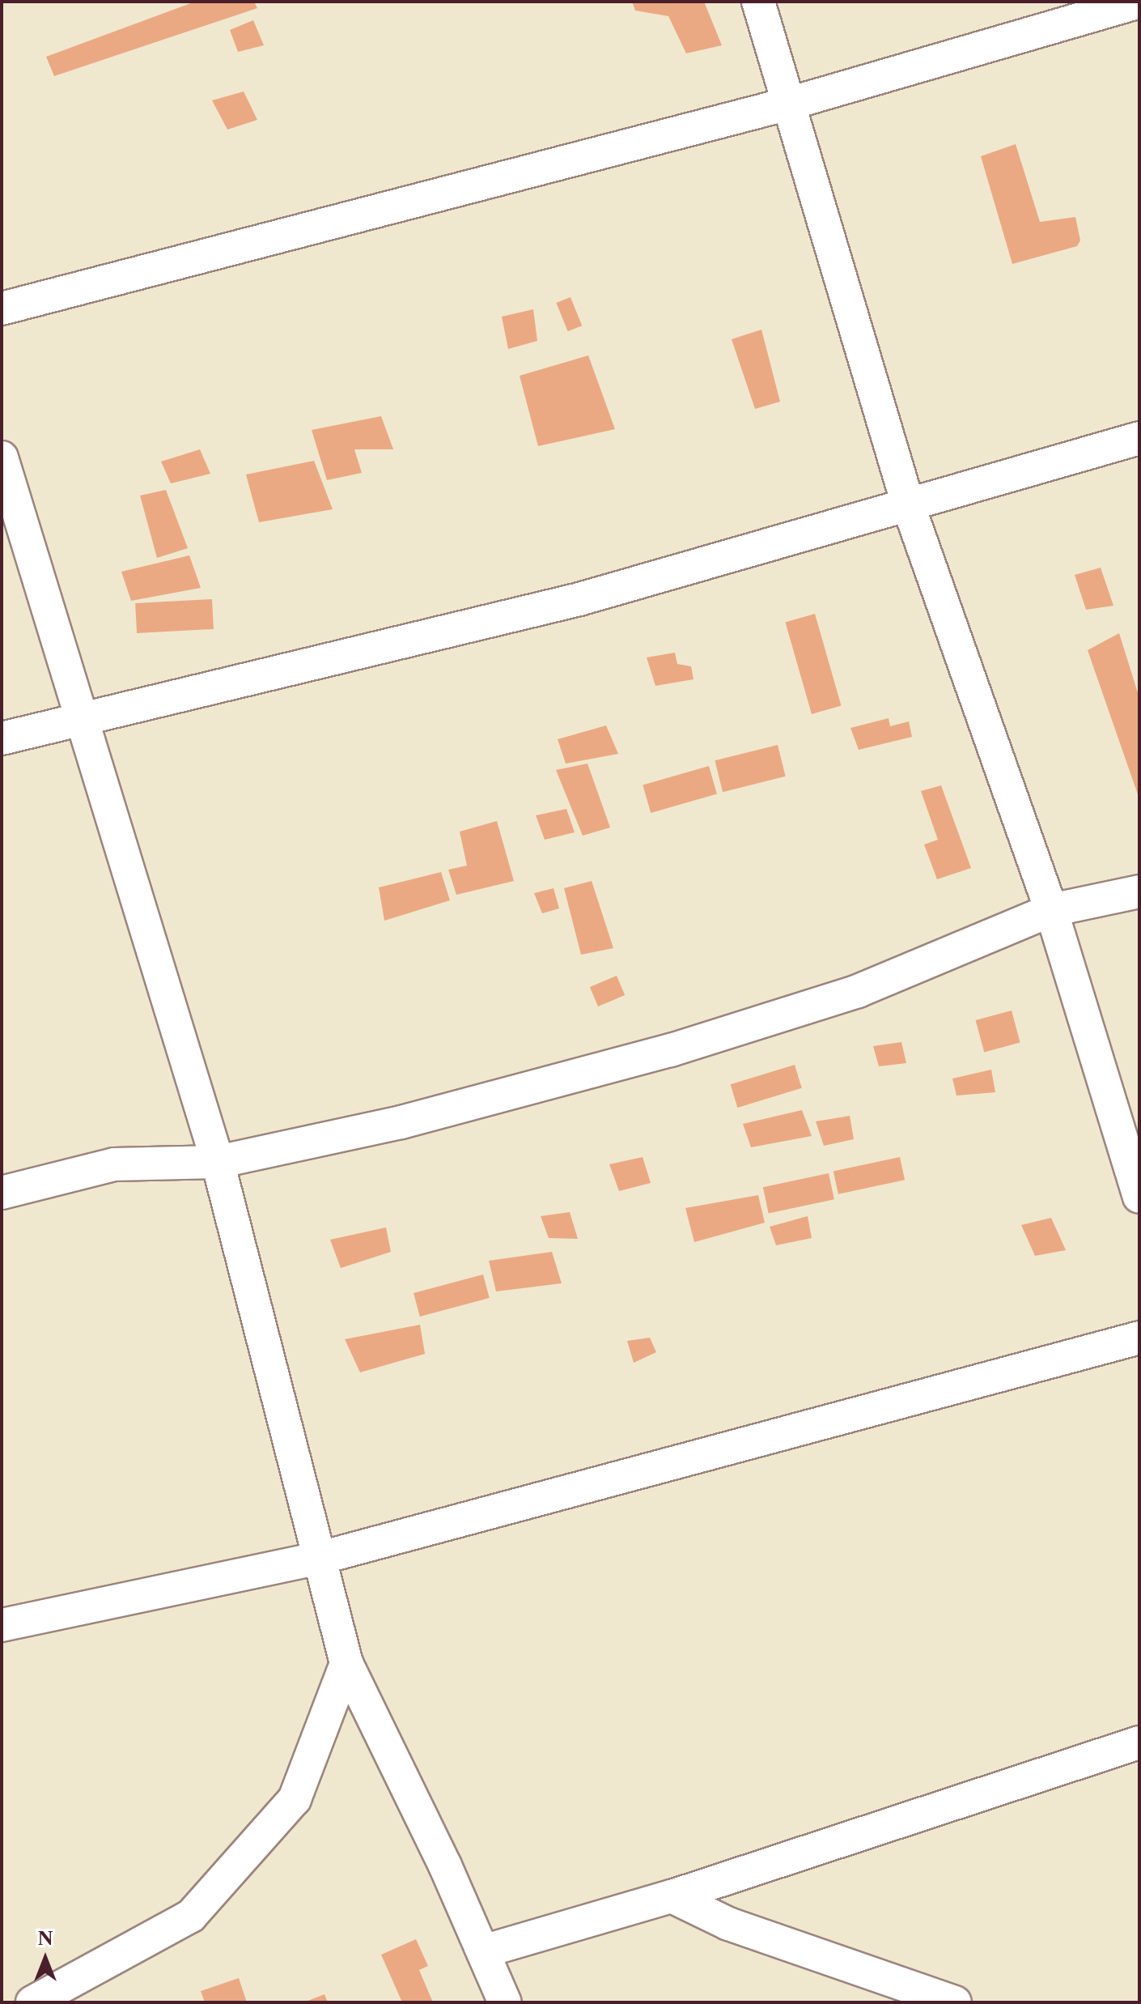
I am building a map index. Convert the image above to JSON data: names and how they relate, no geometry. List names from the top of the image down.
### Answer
{
  "north": "top"
}
